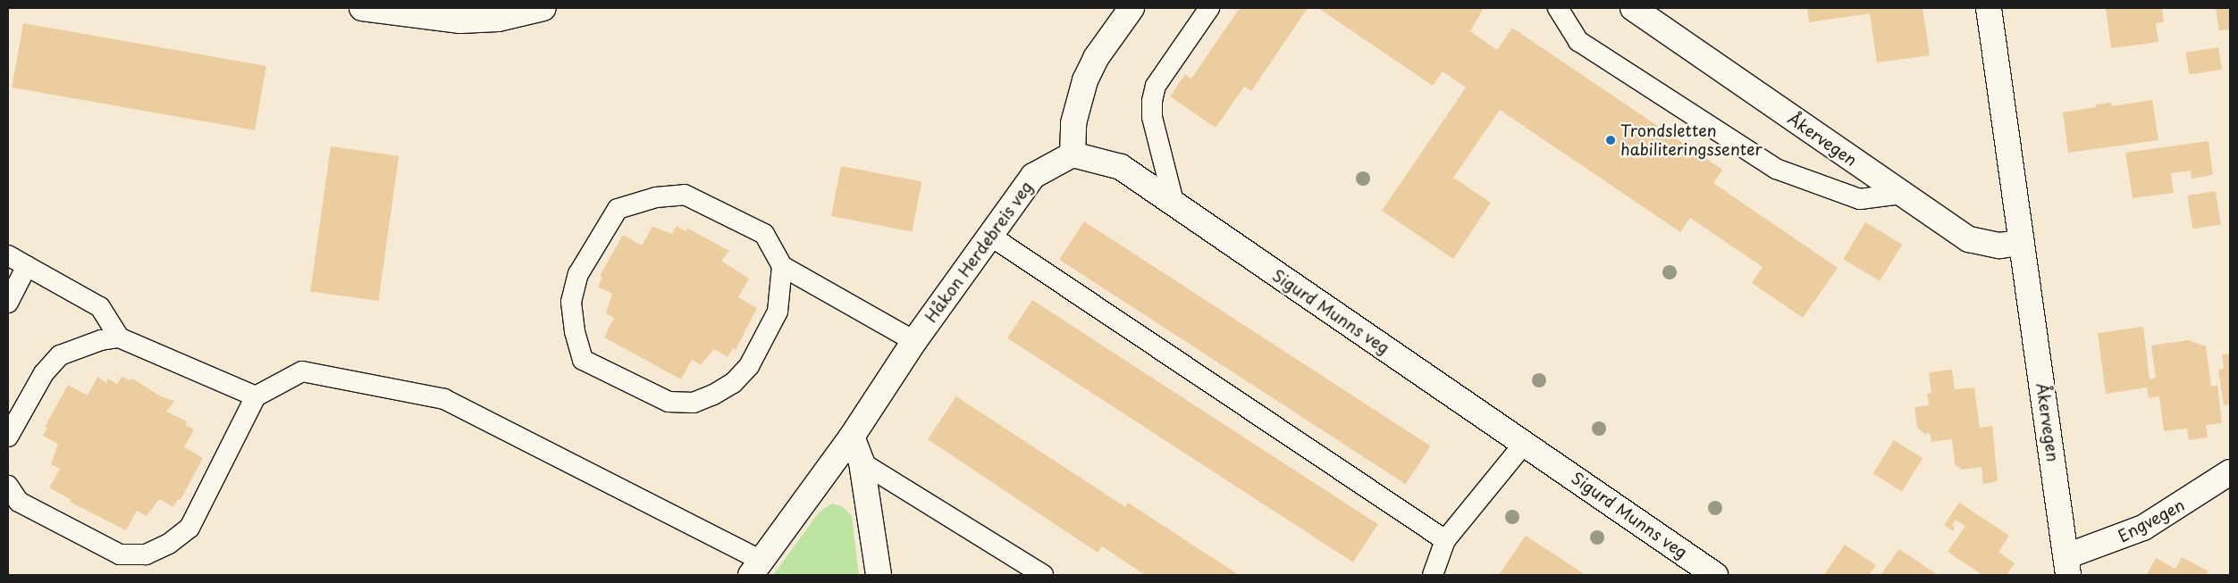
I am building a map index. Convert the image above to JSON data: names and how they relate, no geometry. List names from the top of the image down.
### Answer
{
  "streets": {
    "street": [
      "Åkervegen",
      "Håkon Herdebreis veg",
      "Sigurd Munns veg",
      "Engvegen"
    ]
  },
  "crossings": [
    ["Åkervegen", "Engvegen"],
    ["Håkon Herdebreis veg", "Sigurd Munns veg"]
  ],
  "places": ["Trondsletten habiliteringssenter"]
}
